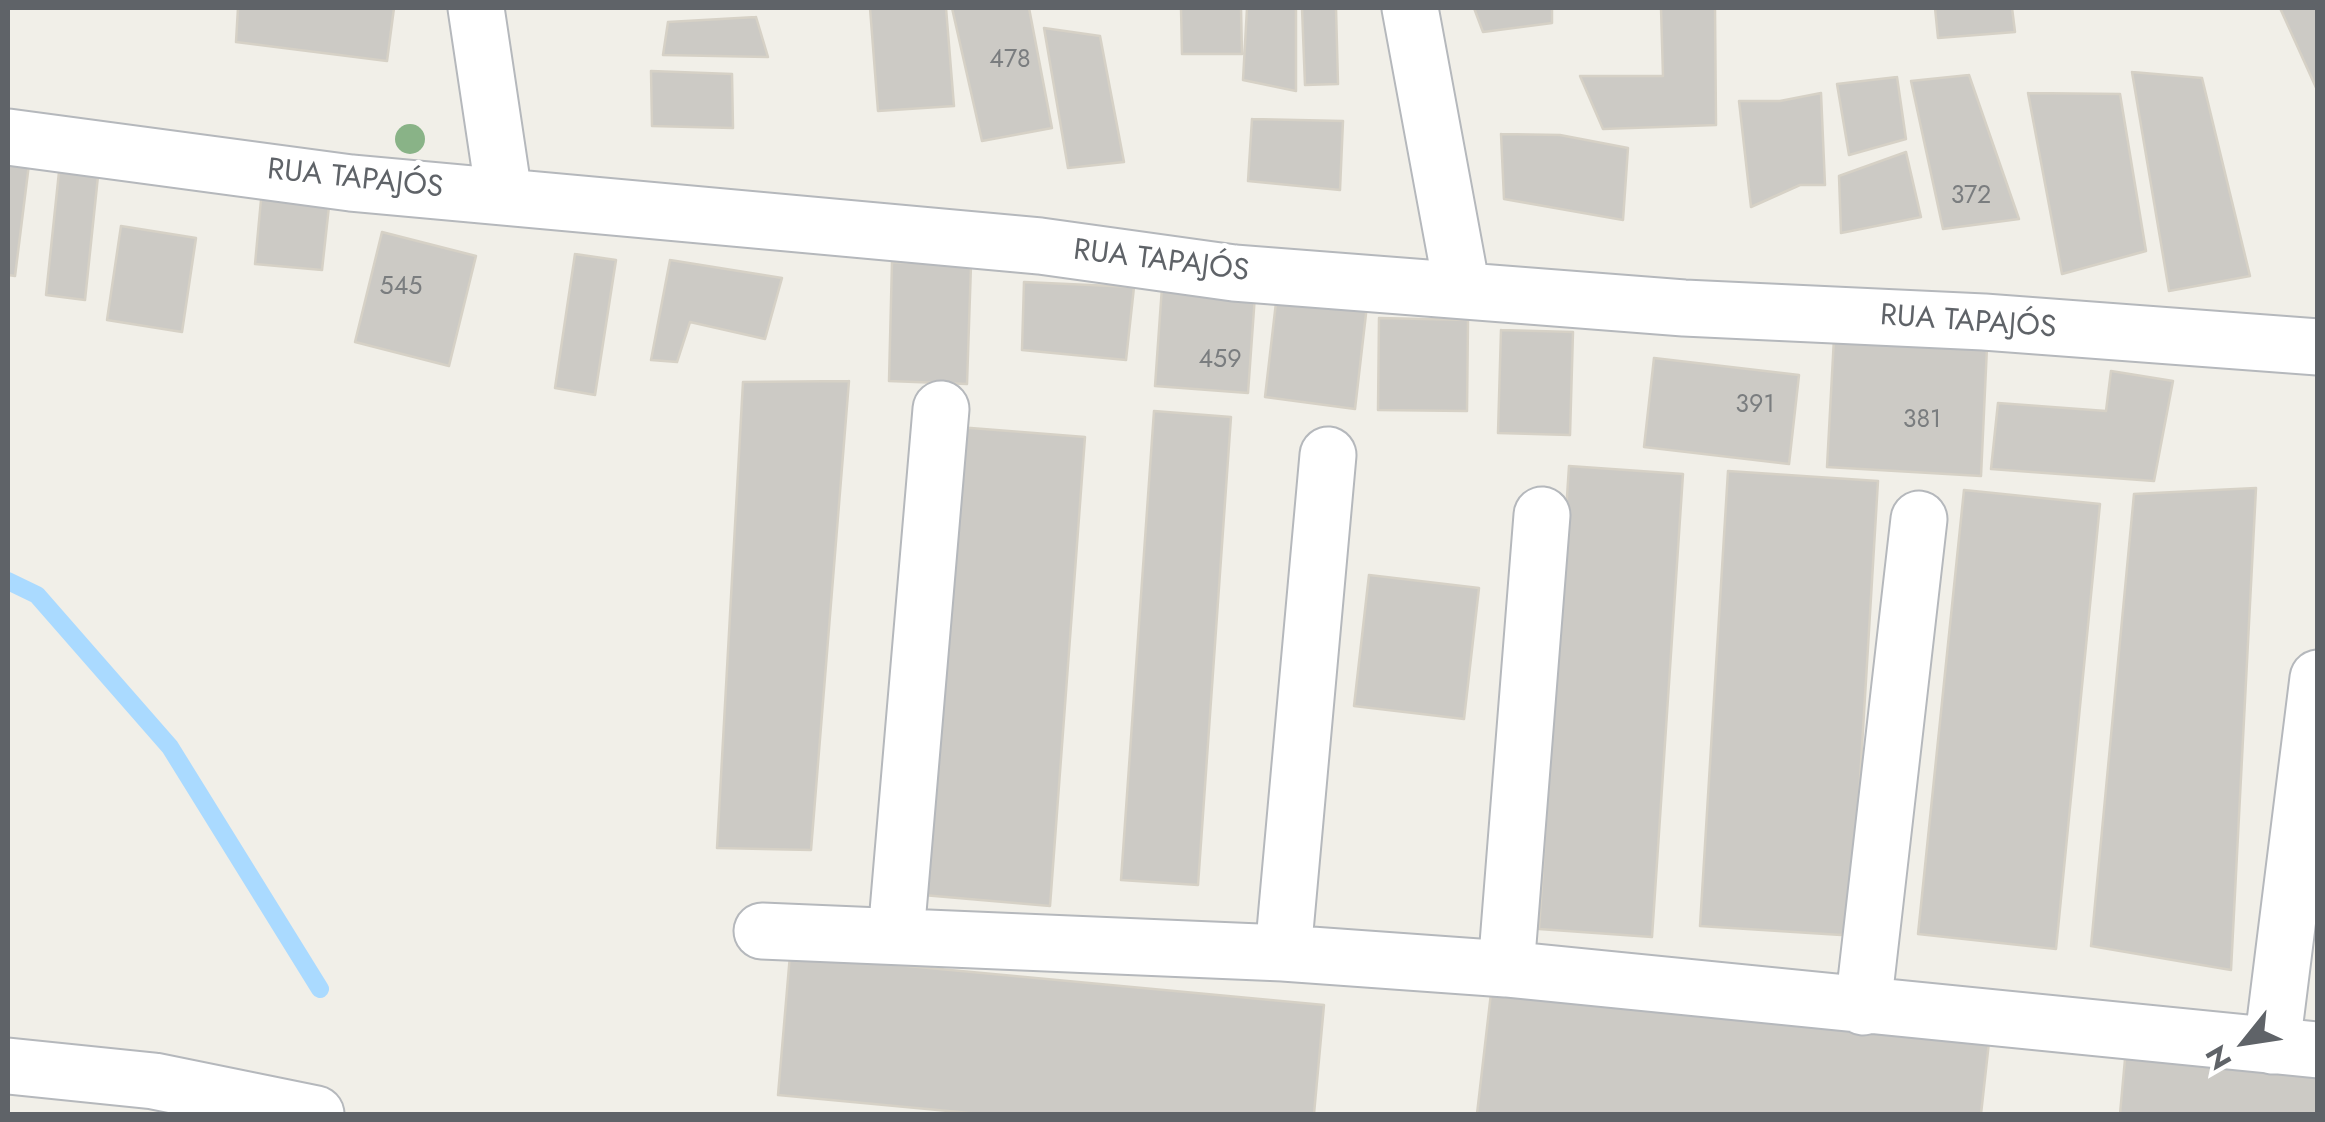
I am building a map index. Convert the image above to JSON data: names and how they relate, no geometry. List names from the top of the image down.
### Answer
{
  "streets": {
    "street": ["RUA TAPAJÓS"]
  },
  "house_numbers": [
    "478",
    "372",
    "545",
    "459",
    "391",
    "381"
  ],
  "north": "bottom left"
}
